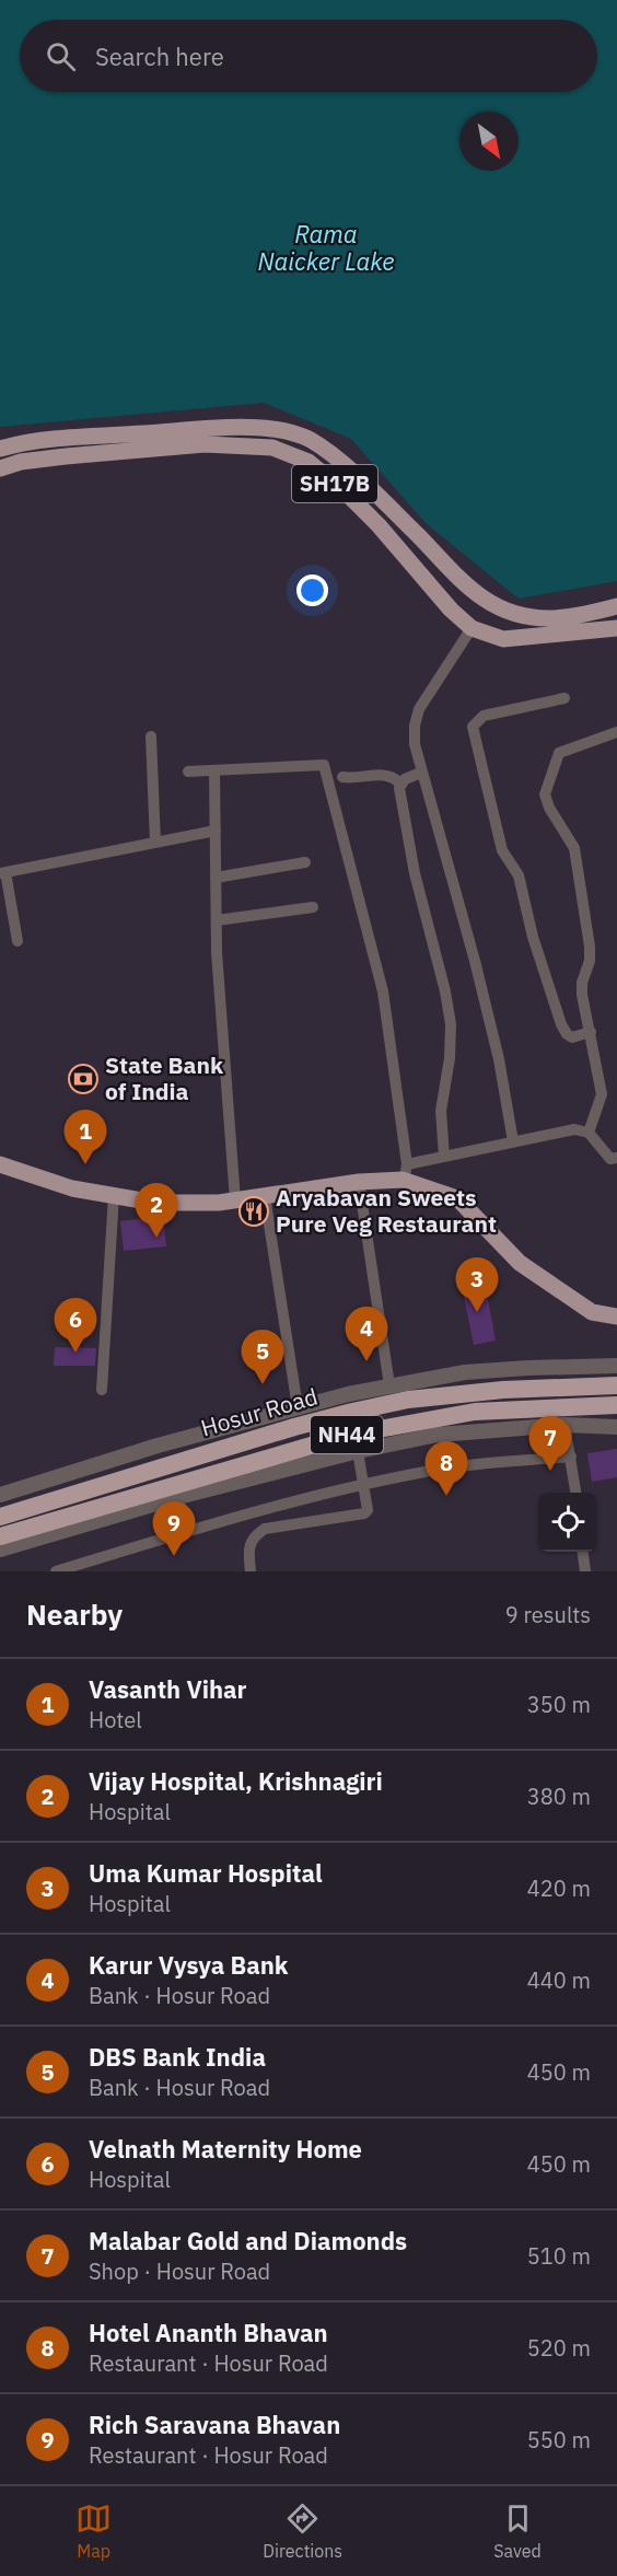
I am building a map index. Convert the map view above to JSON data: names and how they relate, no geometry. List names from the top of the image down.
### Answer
{
  "streets": {
    "highway": ["Hosur Road", "NH44"],
    "main road": ["SH17B"]
  },
  "water": ["Rama Naicker Lake"],
  "places": {
    "bank": ["State Bank of India"],
    "restaurant": ["Aryabavan Sweets Pure Veg Restaurant"]
  },
  "north": "bottom right",
  "page": {
    "search": "Search here",
    "pins": [
      "1",
      "2",
      "3",
      "6",
      "4",
      "5",
      "7",
      "8",
      "9"
    ],
    "heading": ["Nearby", "9 results"],
    "list": [
      {
        "mark": "1",
        "name": "Vasanth Vihar",
        "note": "Hotel",
        "value": "350 m"
      },
      {
        "mark": "2",
        "name": "Vijay Hospital, Krishnagiri",
        "note": "Hospital",
        "value": "380 m"
      },
      {
        "mark": "3",
        "name": "Uma Kumar Hospital",
        "note": "Hospital",
        "value": "420 m"
      },
      {
        "mark": "4",
        "name": "Karur Vysya Bank",
        "note": "Bank · Hosur Road",
        "value": "440 m"
      },
      {
        "mark": "5",
        "name": "DBS Bank India",
        "note": "Bank · Hosur Road",
        "value": "450 m"
      },
      {
        "mark": "6",
        "name": "Velnath Maternity Home",
        "note": "Hospital",
        "value": "450 m"
      },
      {
        "mark": "7",
        "name": "Malabar Gold and Diamonds",
        "note": "Shop · Hosur Road",
        "value": "510 m"
      },
      {
        "mark": "8",
        "name": "Hotel Ananth Bhavan",
        "note": "Restaurant · Hosur Road",
        "value": "520 m"
      },
      {
        "mark": "9",
        "name": "Rich Saravana Bhavan",
        "note": "Restaurant · Hosur Road",
        "value": "550 m"
      }
    ],
    "nav": ["Map", "Directions", "Saved"]
  }
}
